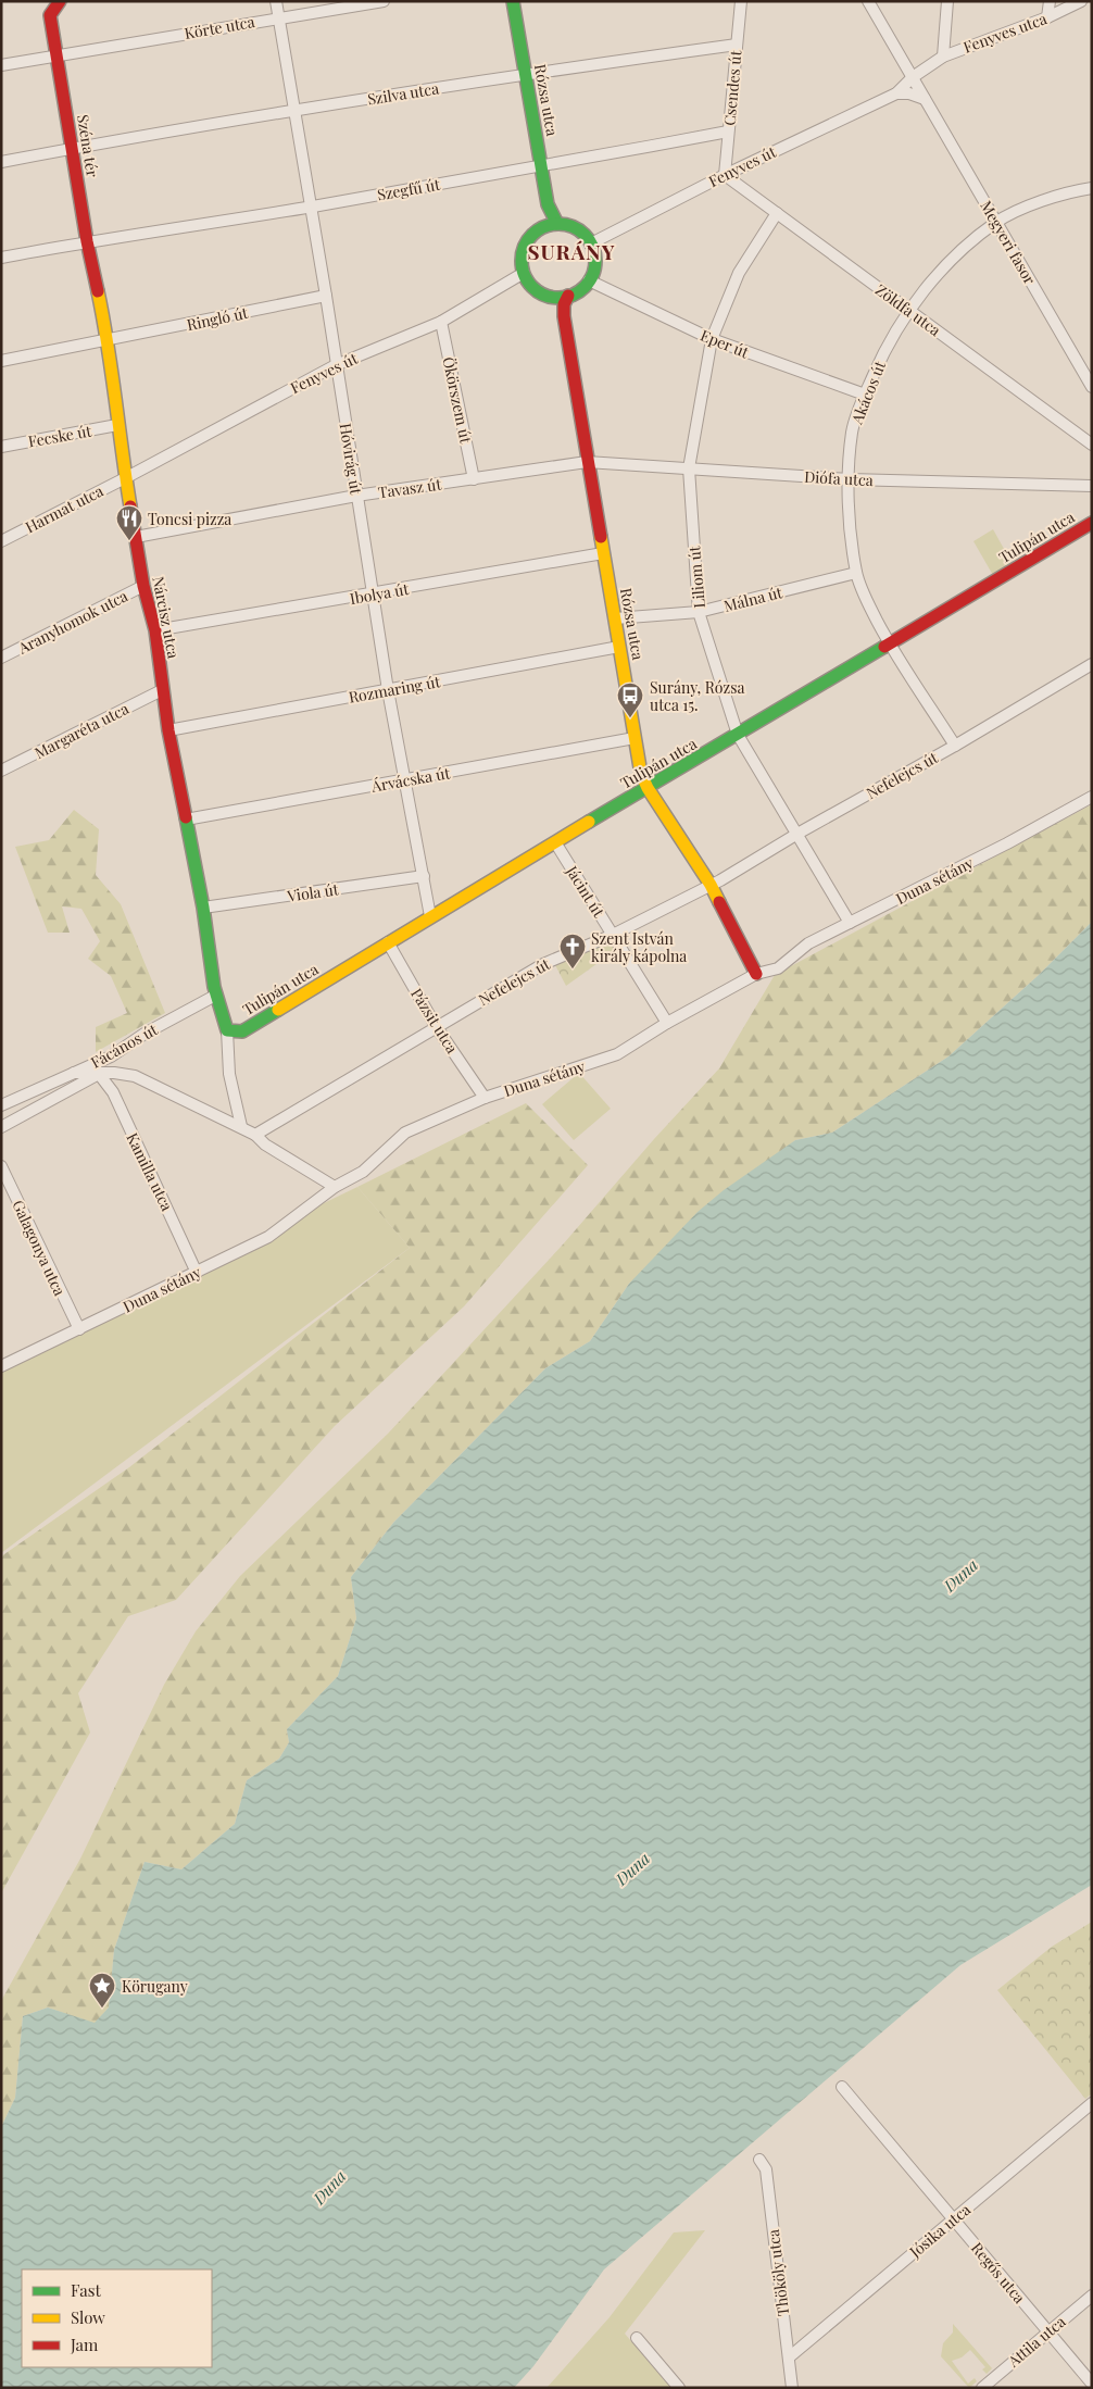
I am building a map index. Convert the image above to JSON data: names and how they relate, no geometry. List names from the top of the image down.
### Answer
{
  "streets": {
    "street": [
      "Körte utca",
      "Fenyves utca",
      "Csendes út",
      "Szilva utca",
      "Rózsa utca",
      "Széna tér",
      "Fenyves út",
      "Szegfű út",
      "Megyeri fasor",
      "Zöldfa utca",
      "Ringló út",
      "Eper út",
      "Akácos út",
      "Ökörszem út",
      "Fecske út",
      "Hóvirág út",
      "Diófa utca",
      "Tavasz út",
      "Harmat utca",
      "Tulipán utca",
      "Liliom út",
      "Ibolya út",
      "Málna út",
      "Nárcisz utca",
      "Aranyhomok utca",
      "Rozmaring út",
      "Margaréta utca",
      "Nefelejcs út",
      "Árvácska út",
      "Duna sétány",
      "Jácint út",
      "Viola út",
      "Pázsit utca",
      "Fácános út",
      "Kamilla utca",
      "Galagonya utca",
      "Jósika utca",
      "Thököly utca",
      "Regős utca",
      "Attila utca"
    ]
  },
  "crossings": [
    ["Körte utca", "Széna tér"],
    ["Körte utca", "Hóvirág út"],
    ["Fenyves utca", "Fenyves út"],
    ["Fenyves utca", "Megyeri fasor"],
    ["Csendes út", "Szilva utca"],
    ["Csendes út", "Fenyves út"],
    ["Csendes út", "Szegfű út"],
    ["Csendes út", "Zöldfa utca"],
    ["Szilva utca", "Rózsa utca"],
    ["Szilva utca", "Széna tér"],
    ["Szilva utca", "Hóvirág út"],
    ["Rózsa utca", "Szegfű út"],
    ["Rózsa utca", "Diófa utca"],
    ["Rózsa utca", "Tavasz út"],
    ["Rózsa utca", "Tulipán utca"],
    ["Rózsa utca", "Ibolya út"],
    ["Rózsa utca", "Málna út"],
    ["Rózsa utca", "Rozmaring út"],
    ["Rózsa utca", "Nefelejcs út"],
    ["Rózsa utca", "Árvácska út"],
    ["Rózsa utca", "Duna sétány"],
    ["Széna tér", "Szegfű út"],
    ["Széna tér", "Nárcisz utca"],
    ["Fenyves út", "Megyeri fasor"],
    ["Fenyves út", "Zöldfa utca"],
    ["Fenyves út", "Eper út"],
    ["Fenyves út", "Ökörszem út"],
    ["Fenyves út", "Hóvirág út"],
    ["Fenyves út", "Harmat utca"],
    ["Fenyves út", "Nárcisz utca"],
    ["Szegfű út", "Hóvirág út"],
    ["Szegfű út", "Nárcisz utca"],
    ["Megyeri fasor", "Akácos út"],
    ["Zöldfa utca", "Akácos út"],
    ["Zöldfa utca", "Liliom út"],
    ["Ringló út", "Hóvirág út"],
    ["Ringló út", "Nárcisz utca"],
    ["Eper út", "Akácos út"],
    ["Eper út", "Liliom út"],
    ["Akácos út", "Diófa utca"],
    ["Akácos út", "Tulipán utca"],
    ["Akácos út", "Málna út"],
    ["Akácos út", "Nefelejcs út"],
    ["Ökörszem út", "Tavasz út"],
    ["Fecske út", "Nárcisz utca"],
    ["Hóvirág út", "Tavasz út"],
    ["Hóvirág út", "Tulipán utca"],
    ["Hóvirág út", "Ibolya út"],
    ["Hóvirág út", "Rozmaring út"],
    ["Hóvirág út", "Árvácska út"],
    ["Hóvirág út", "Viola út"],
    ["Diófa utca", "Tavasz út"],
    ["Diófa utca", "Liliom út"],
    ["Tavasz út", "Nárcisz utca"],
    ["Harmat utca", "Nárcisz utca"],
    ["Tulipán utca", "Liliom út"],
    ["Tulipán utca", "Nárcisz utca"],
    ["Tulipán utca", "Jácint út"],
    ["Tulipán utca", "Pázsit utca"],
    ["Liliom út", "Málna út"],
    ["Liliom út", "Nefelejcs út"],
    ["Liliom út", "Duna sétány"],
    ["Ibolya út", "Nárcisz utca"],
    ["Nárcisz utca", "Aranyhomok utca"],
    ["Nárcisz utca", "Rozmaring út"],
    ["Nárcisz utca", "Margaréta utca"],
    ["Nárcisz utca", "Árvácska út"],
    ["Nárcisz utca", "Viola út"],
    ["Nárcisz utca", "Fácános út"],
    ["Nefelejcs út", "Jácint út"],
    ["Nefelejcs út", "Pázsit utca"],
    ["Duna sétány", "Jácint út"],
    ["Duna sétány", "Pázsit utca"],
    ["Duna sétány", "Kamilla utca"],
    ["Duna sétány", "Galagonya utca"],
    ["Jósika utca", "Thököly utca"],
    ["Jósika utca", "Regős utca"],
    ["Regős utca", "Attila utca"]
  ],
  "districts": ["SURÁNY"],
  "water": ["Duna"],
  "places": {
    "restaurant": ["Toncsi pizza"],
    "bus stop": ["Surány, Rózsa utca 15."],
    "church": ["Szent István király kápolna"],
    "place": ["Körugany"]
  },
  "legend": ["Fast", "Slow", "Jam"]
}
